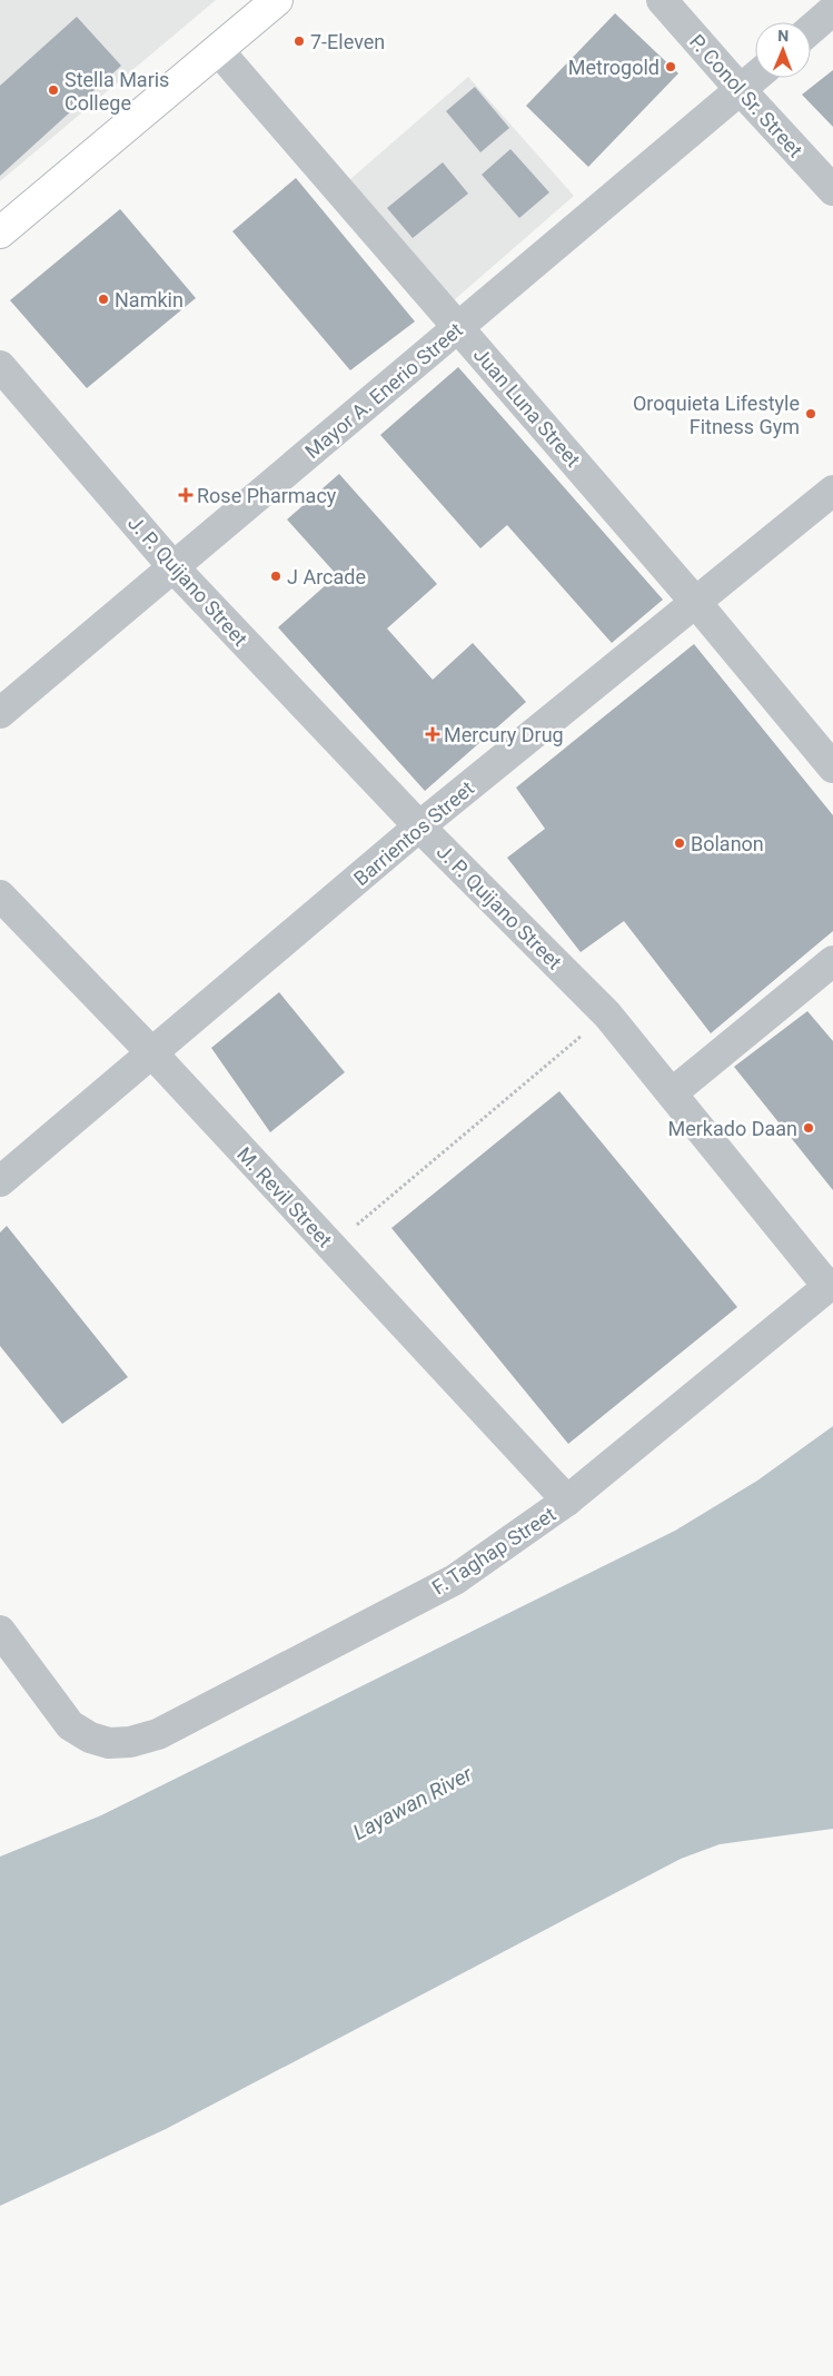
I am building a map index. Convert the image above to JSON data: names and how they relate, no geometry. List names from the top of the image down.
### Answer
{
  "streets": {
    "street": [
      "P. Conol Sr. Street",
      "Mayor A. Enerio Street",
      "Juan Luna Street",
      "J. P. Quijano Street",
      "Barrientos Street",
      "M. Revil Street",
      "F. Taghap Street"
    ]
  },
  "crossings": [
    ["P. Conol Sr. Street", "Mayor A. Enerio Street"],
    ["Mayor A. Enerio Street", "Juan Luna Street"],
    ["Mayor A. Enerio Street", "J. P. Quijano Street"],
    ["Juan Luna Street", "Barrientos Street"],
    ["J. P. Quijano Street", "Barrientos Street"],
    ["J. P. Quijano Street", "F. Taghap Street"],
    ["Barrientos Street", "M. Revil Street"],
    ["M. Revil Street", "F. Taghap Street"]
  ],
  "water": ["Layawan River"],
  "places": {
    "other": [
      "7-Eleven",
      "Metrogold",
      "Stella Maris College",
      "Namkin",
      "Oroquieta Lifestyle Fitness Gym",
      "J Arcade",
      "Bolanon",
      "Merkado Daan"
    ],
    "health": ["Rose Pharmacy", "Mercury Drug"]
  },
  "north": "top"
}
